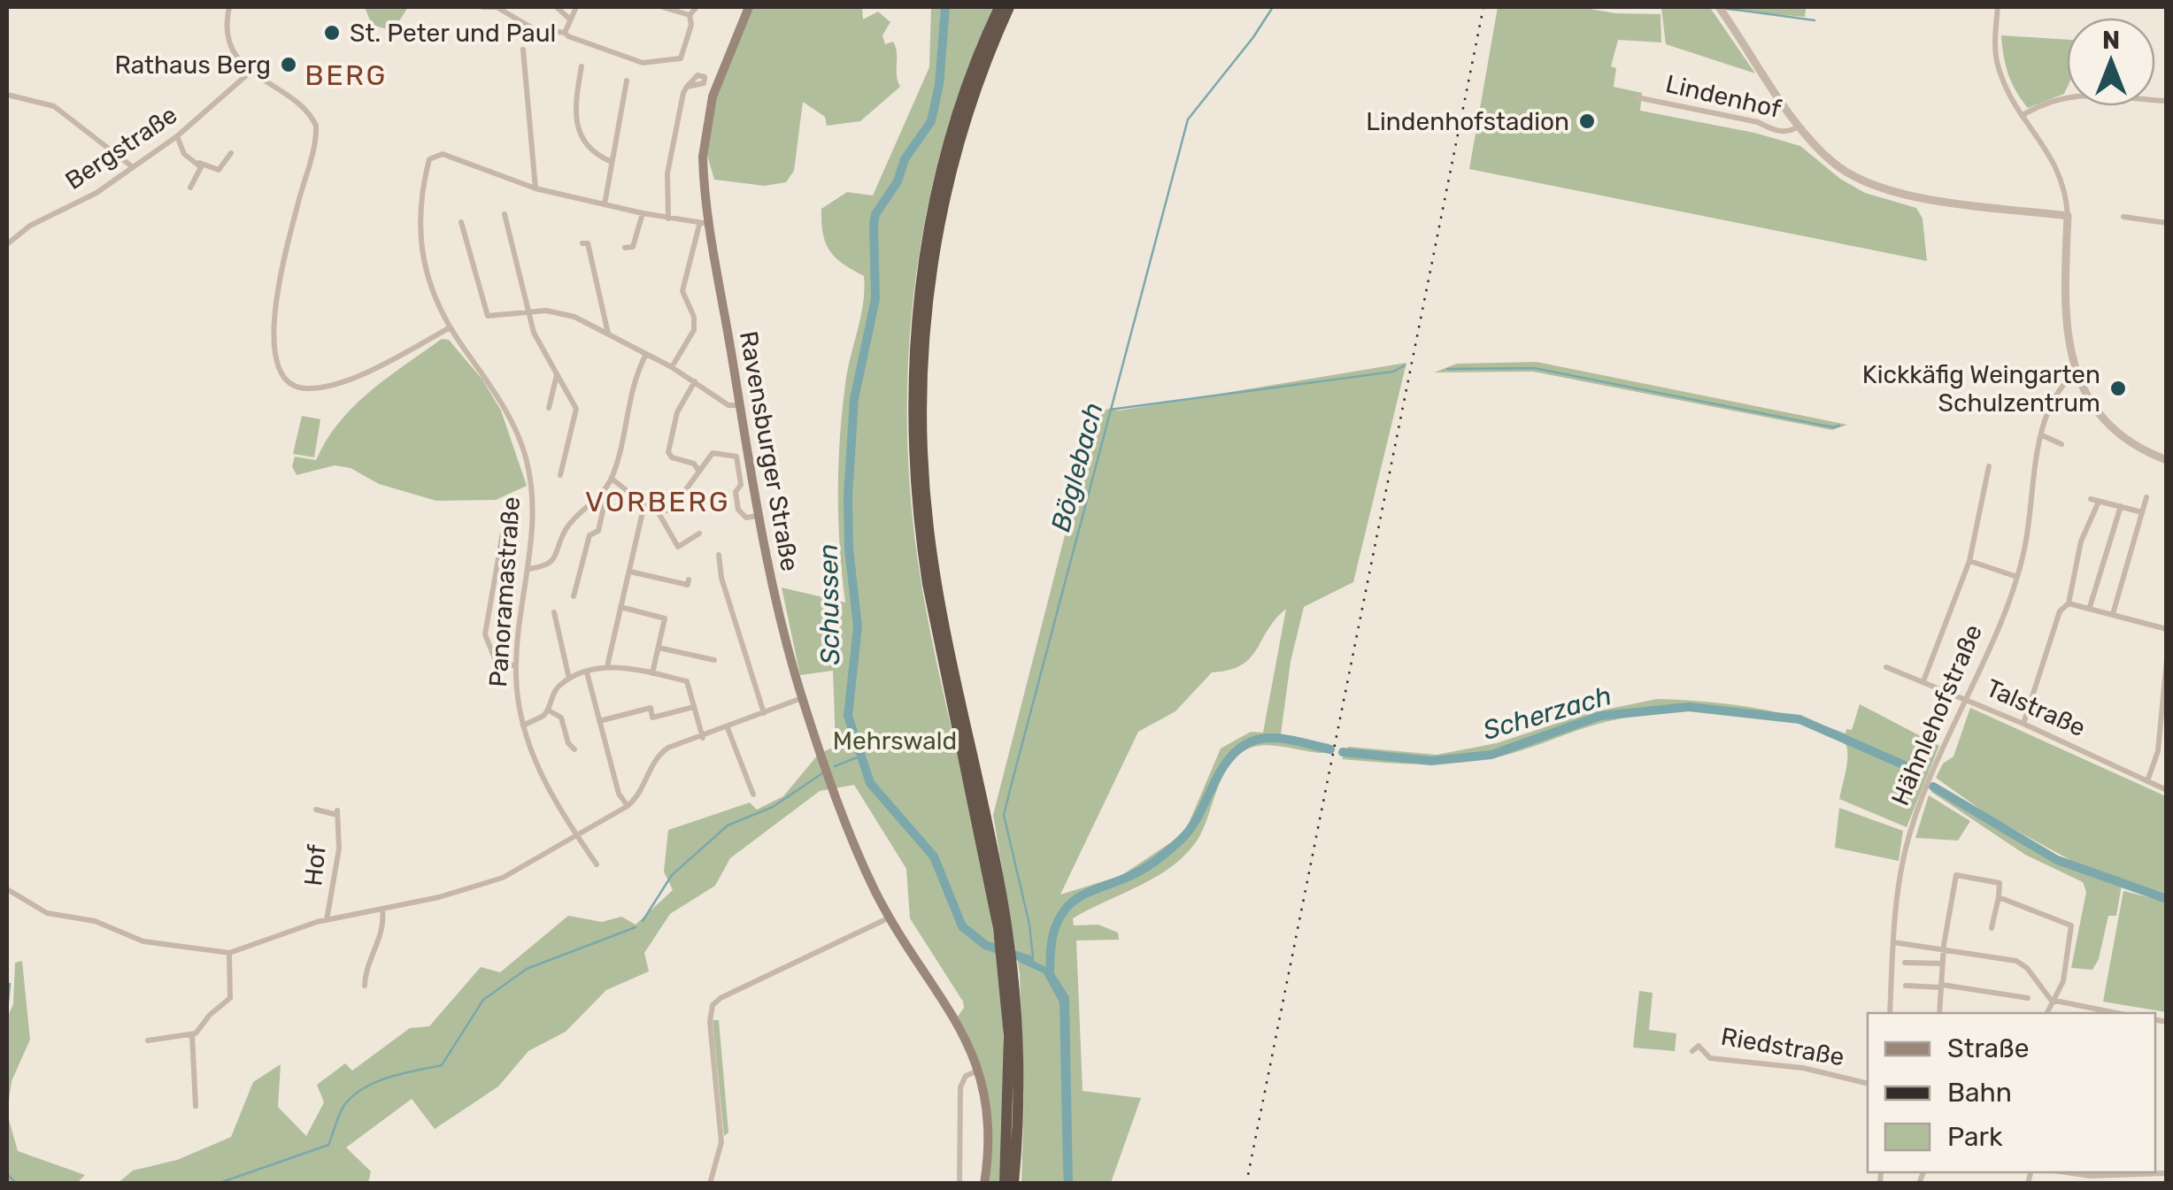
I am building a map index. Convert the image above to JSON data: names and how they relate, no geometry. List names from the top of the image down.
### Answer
{
  "streets": {
    "main road": ["Ravensburger Straße"],
    "street": [
      "Lindenhof",
      "Bergstraße",
      "Panoramastraße",
      "Talstraße",
      "Hähnlehofstraße",
      "Hof",
      "Riedstraße"
    ]
  },
  "crossings": [
    ["Talstraße", "Hähnlehofstraße"]
  ],
  "districts": ["BERG", "VORBERG"],
  "water": ["Böglebach", "Schussen", "Scherzach"],
  "parks": ["Mehrswald"],
  "places": [
    "St. Peter und Paul",
    "Rathaus Berg",
    "Lindenhofstadion",
    "Kickkäfig Weingarten Schulzentrum"
  ],
  "legend": ["Straße", "Bahn", "Park"],
  "north": "top"
}
